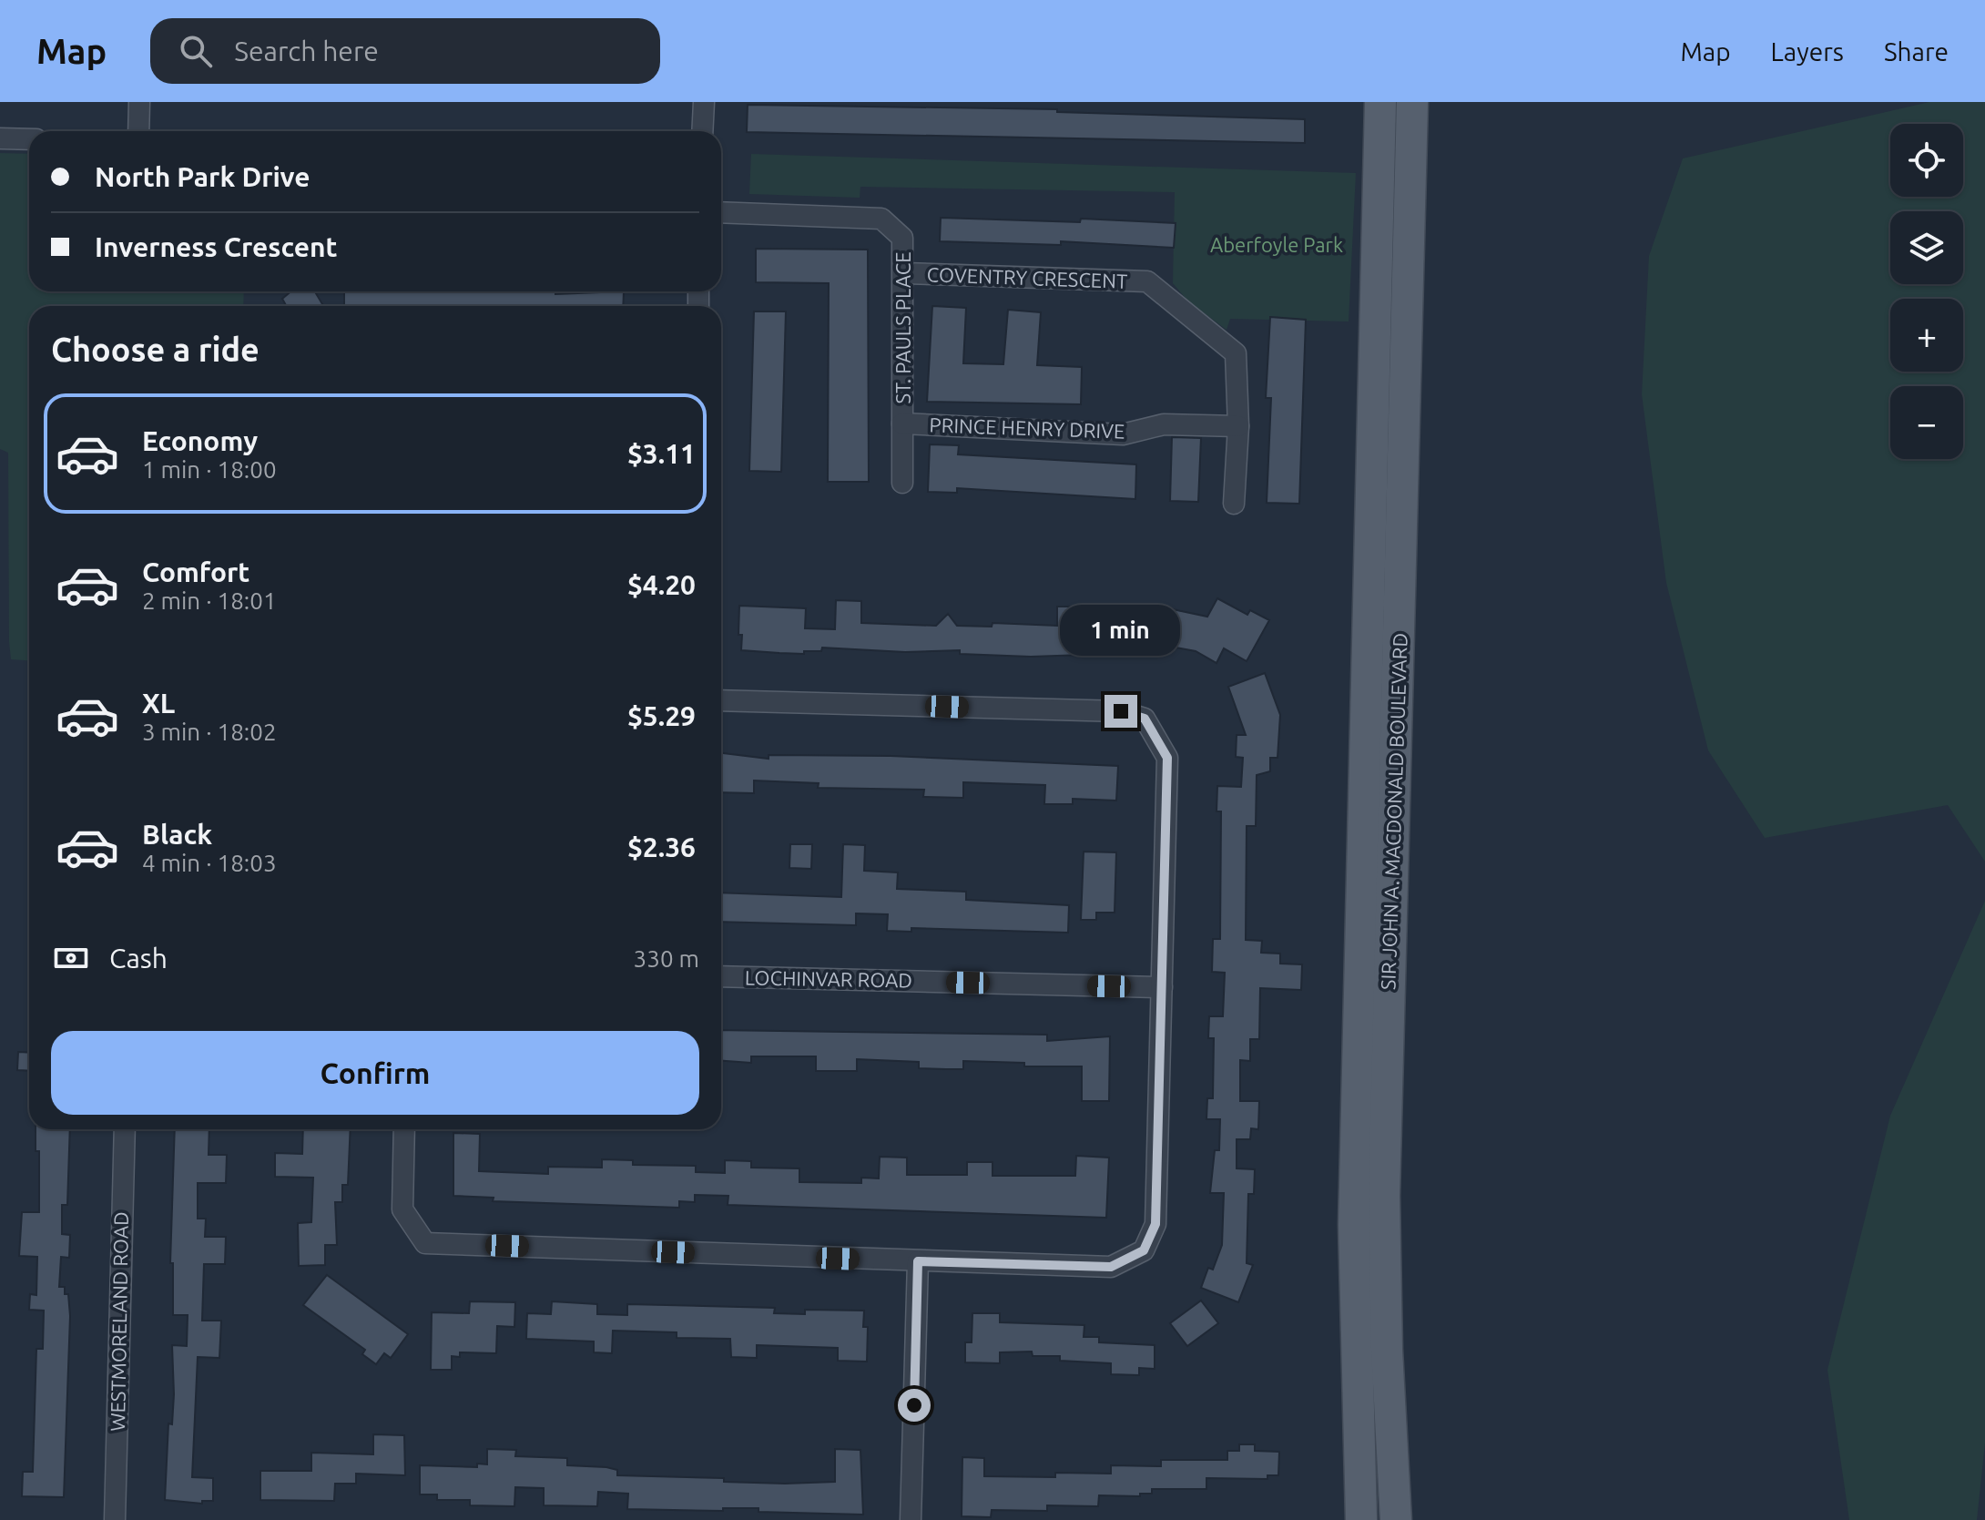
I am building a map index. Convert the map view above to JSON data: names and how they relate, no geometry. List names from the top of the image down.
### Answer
{
  "streets": {
    "main road": ["SIR JOHN A. MACDONALD BOULEVARD"],
    "street": [
      "COVENTRY CRESCENT",
      "ST. PAULS PLACE",
      "PRINCE HENRY DRIVE",
      "LOCHINVAR ROAD",
      "WESTMORELAND ROAD"
    ]
  },
  "crossings": [
    ["COVENTRY CRESCENT", "ST. PAULS PLACE"],
    ["COVENTRY CRESCENT", "PRINCE HENRY DRIVE"],
    ["ST. PAULS PLACE", "PRINCE HENRY DRIVE"]
  ],
  "parks": ["Aberfoyle Park"],
  "page": {
    "header": "Map",
    "search": "Search here",
    "nav": ["Map", "Layers", "Share"],
    "map_buttons": ["+", "−"],
    "banner": ["North Park Drive", "Inverness Crescent"],
    "heading": "Choose a ride",
    "list": [
      {
        "name": "Economy",
        "note": "1 min · 18:00",
        "value": "$3.11"
      },
      {
        "name": "Comfort",
        "note": "2 min · 18:01",
        "value": "$4.20"
      },
      {
        "name": "XL",
        "note": "3 min · 18:02",
        "value": "$5.29"
      },
      {
        "name": "Black",
        "note": "4 min · 18:03",
        "value": "$2.36"
      }
    ],
    "bubble": "1 min",
    "pay": ["Cash", "330 m"],
    "buttons": "Confirm"
  }
}
